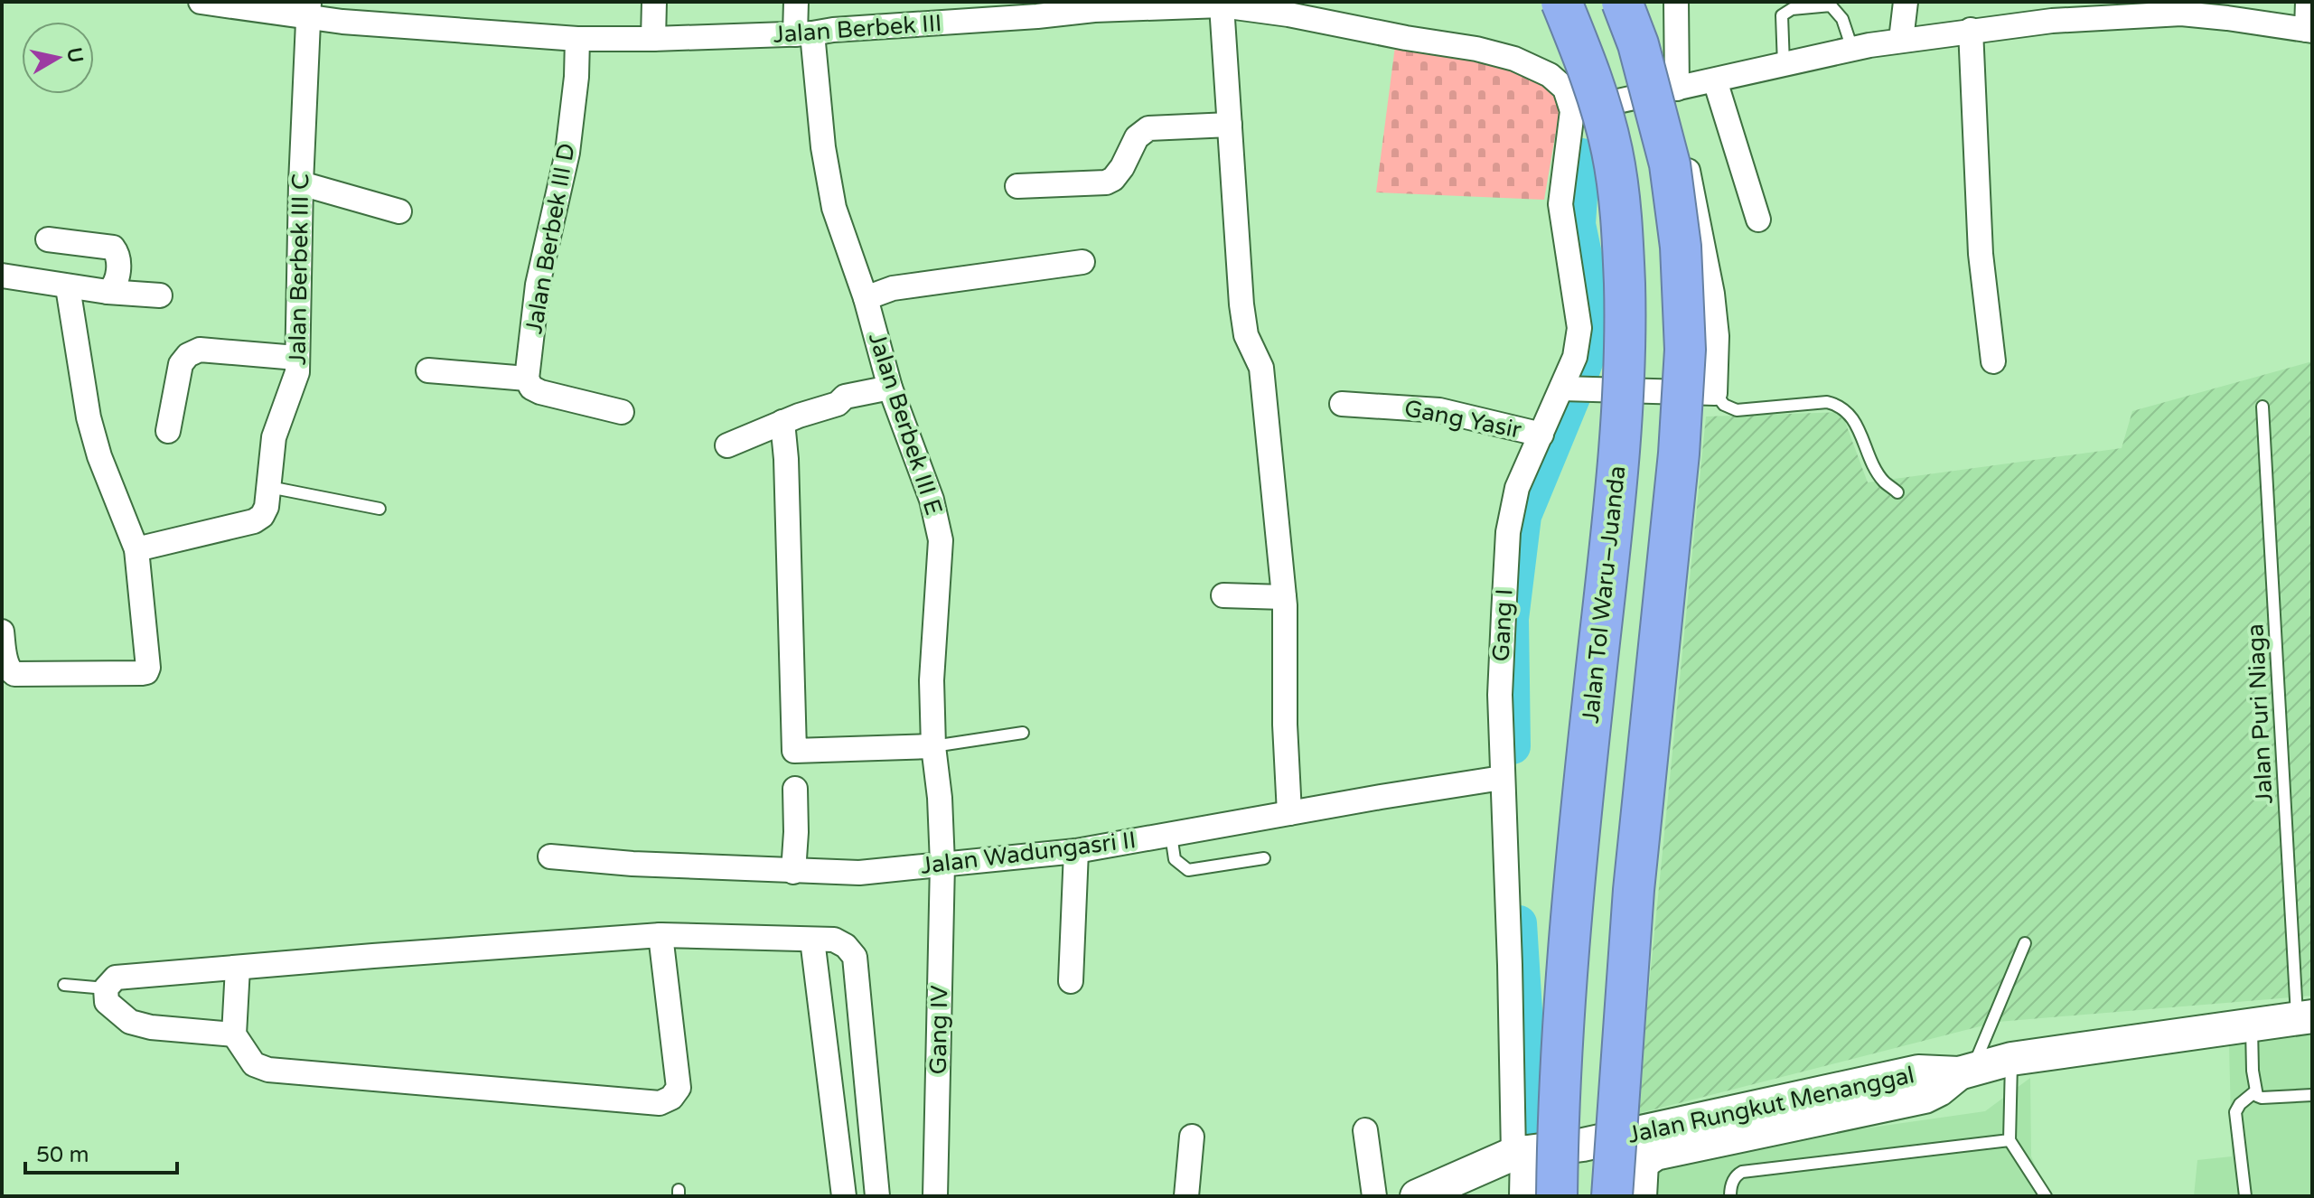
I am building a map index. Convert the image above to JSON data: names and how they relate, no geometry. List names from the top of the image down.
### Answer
{
  "streets": {
    "highway": ["Jalan Tol Waru–Juanda"],
    "main road": ["Jalan Rungkut Menanggal"],
    "street": [
      "Jalan Berbek III",
      "Jalan Berbek III D",
      "Jalan Berbek III C",
      "Gang Yasir",
      "Jalan Berbek III E",
      "Gang I",
      "Jalan Wadungasri II",
      "Gang IV"
    ],
    "lane": ["Jalan Puri Niaga"]
  },
  "crossings": [
    ["Jalan Berbek III", "Jalan Berbek III D"],
    ["Jalan Berbek III", "Jalan Berbek III C"],
    ["Jalan Berbek III", "Jalan Berbek III E"],
    ["Jalan Berbek III", "Gang I"],
    ["Gang Yasir", "Gang I"],
    ["Jalan Berbek III E", "Jalan Wadungasri II"],
    ["Jalan Berbek III E", "Gang IV"],
    ["Gang I", "Jalan Wadungasri II"],
    ["Gang I", "Jalan Rungkut Menanggal"],
    ["Jalan Puri Niaga", "Jalan Rungkut Menanggal"],
    ["Jalan Wadungasri II", "Gang IV"]
  ],
  "scale_bar": "50 m",
  "north": "right"
}
